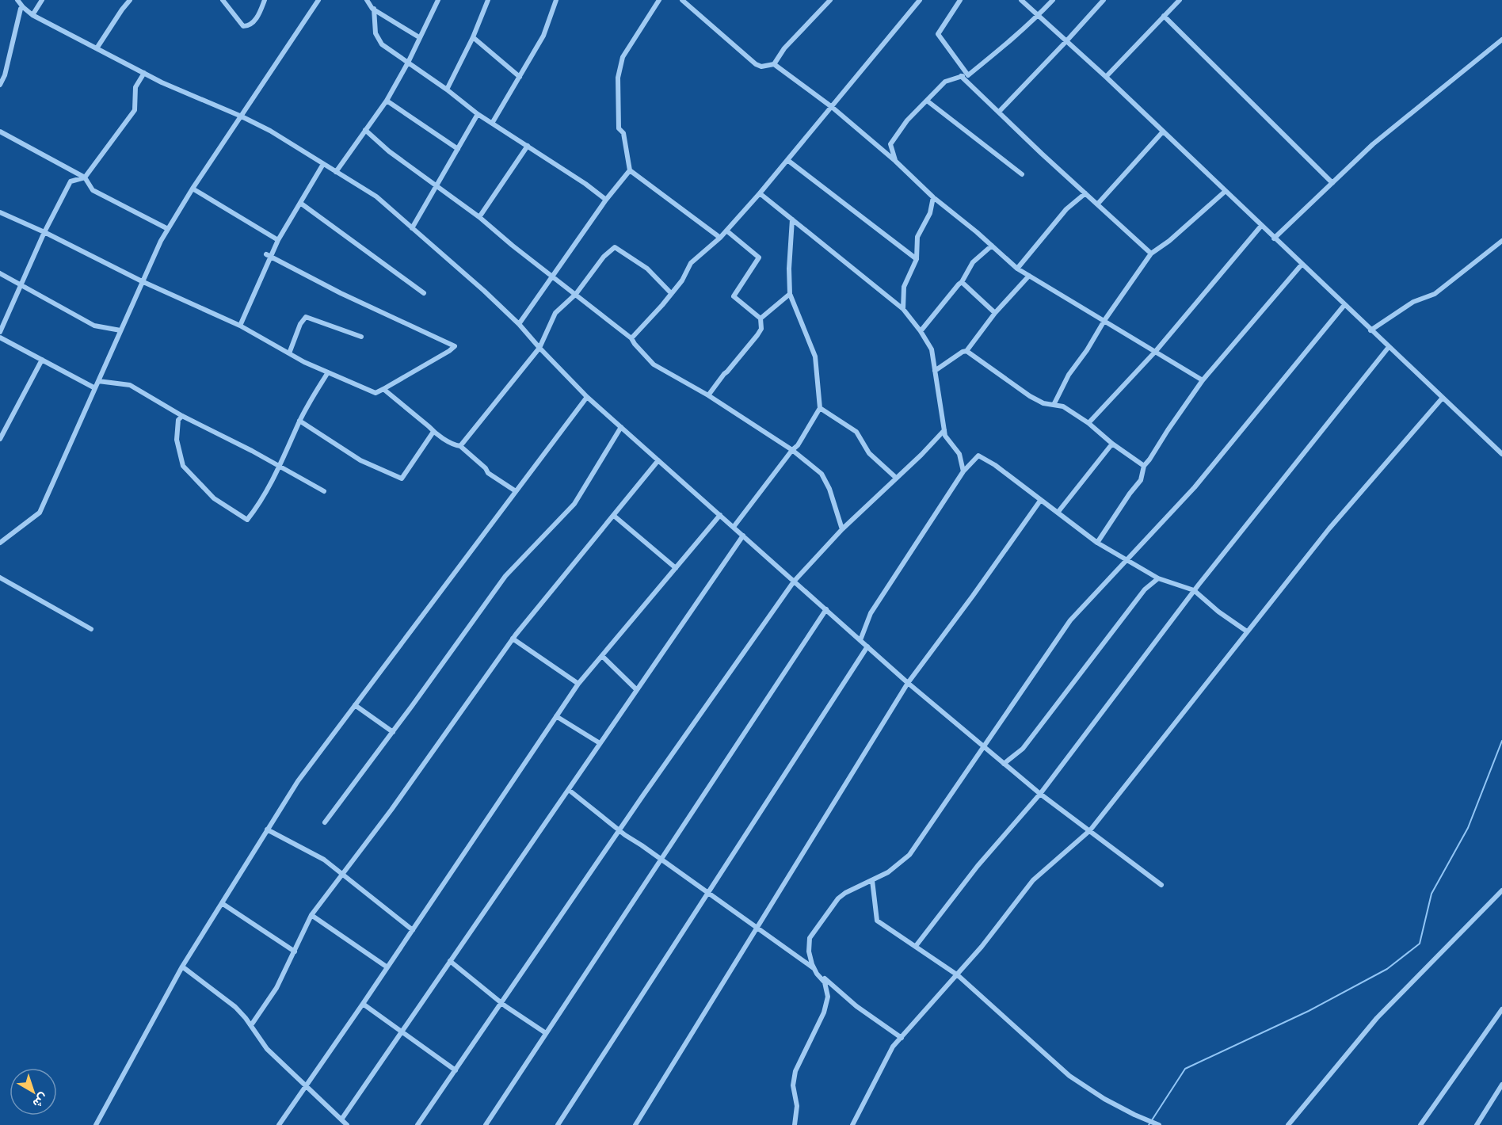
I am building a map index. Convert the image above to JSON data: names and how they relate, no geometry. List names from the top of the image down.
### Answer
{
  "north": "bottom right"
}
